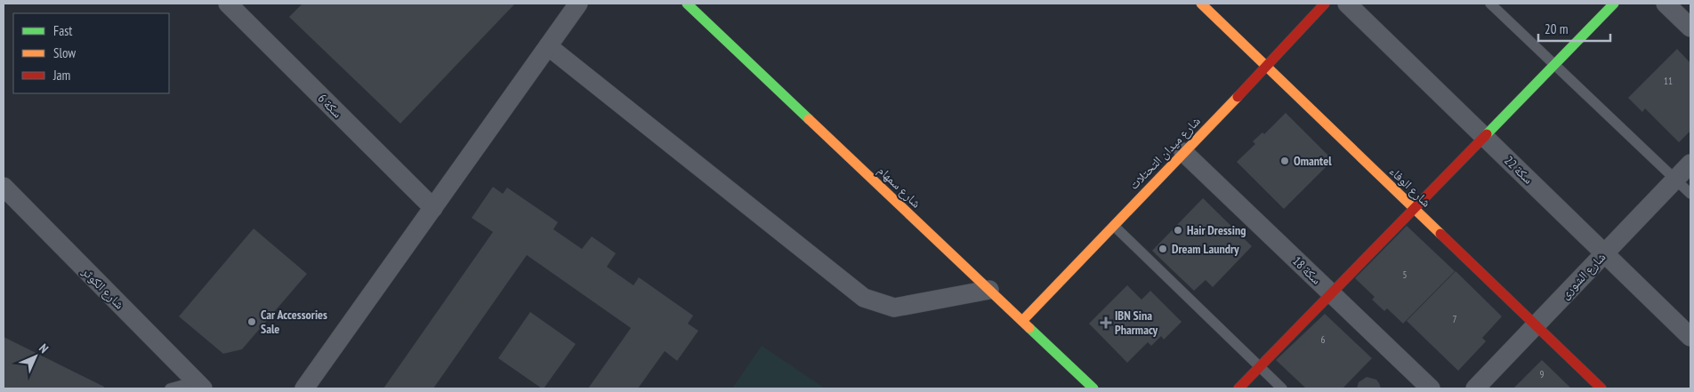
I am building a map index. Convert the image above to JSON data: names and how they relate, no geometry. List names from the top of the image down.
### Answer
{
  "streets": {
    "street": [
      "سكة 6",
      "شارع ميدان التحتلات",
      "سكة 22",
      "شارع سمهام",
      "شارع الوفاء",
      "سكة 18",
      "شارع الشورى",
      "شارع الكوثر"
    ]
  },
  "crossings": [
    ["شارع ميدان التحتلات", "شارع سمهام"],
    ["شارع ميدان التحتلات", "شارع الوفاء"],
    ["شارع ميدان التحتلات", "سكة 18"],
    ["سكة 22", "شارع الشورى"],
    ["شارع الوفاء", "شارع الشورى"]
  ],
  "places": {
    "other": [
      "Omantel",
      "Hair Dressing",
      "Dream Laundry",
      "Car Accessories Sale"
    ],
    "health": ["IBN Sina Pharmacy"]
  },
  "house_numbers": [
    "11",
    "5",
    "7",
    "6",
    "9"
  ],
  "legend": ["Fast", "Slow", "Jam"],
  "scale_bar": "20 m",
  "north": "top right"
}
